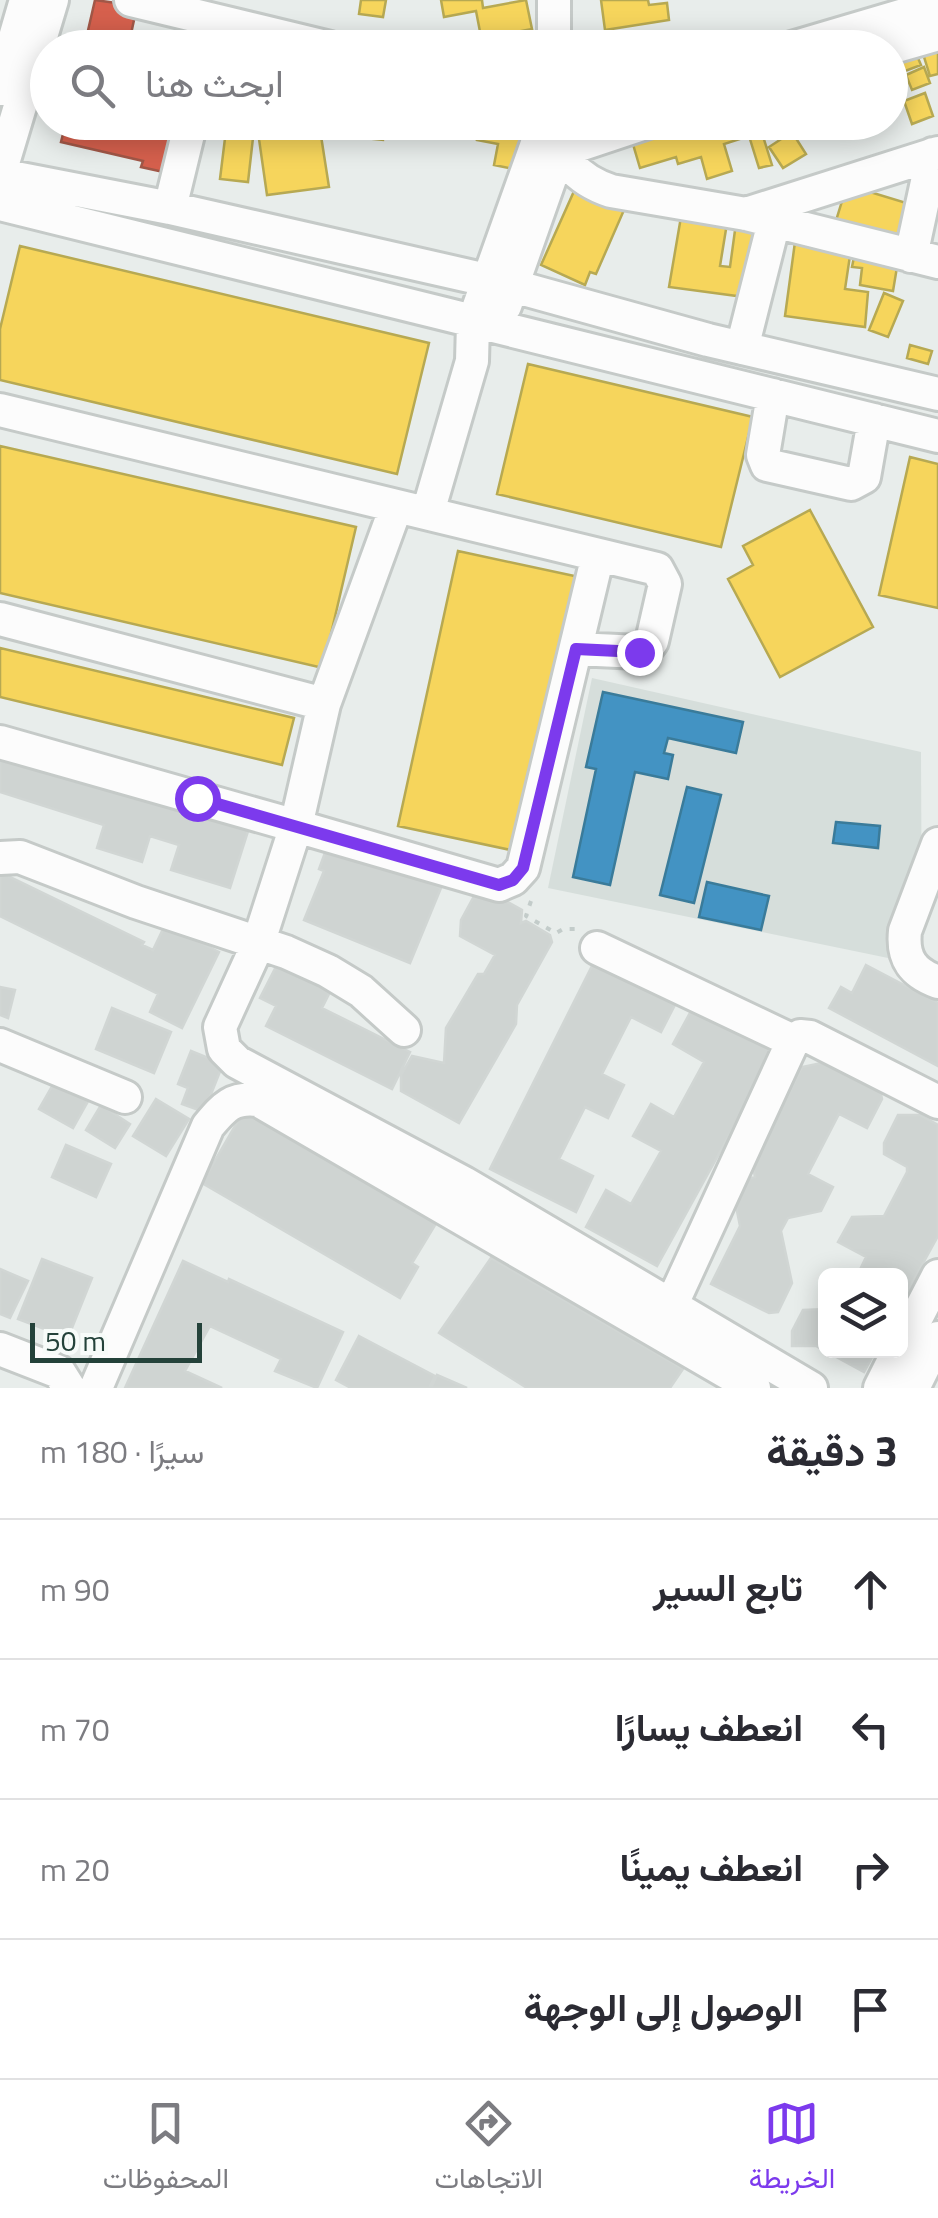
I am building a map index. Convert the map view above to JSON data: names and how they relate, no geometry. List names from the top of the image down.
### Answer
{
  "scale_bar": "50 m",
  "page": {
    "search": "ابحث هنا",
    "scale": "50 m",
    "heading": ["3 دقيقة", "سيرًا · 180 m"],
    "list": [
      ["تابع السير", "90 m"],
      ["انعطف يسارًا", "70 m"],
      ["انعطف يمينًا", "20 m"],
      "الوصول إلى الوجهة"
    ],
    "nav": ["الخريطة", "الاتجاهات", "المحفوظات"]
  }
}
